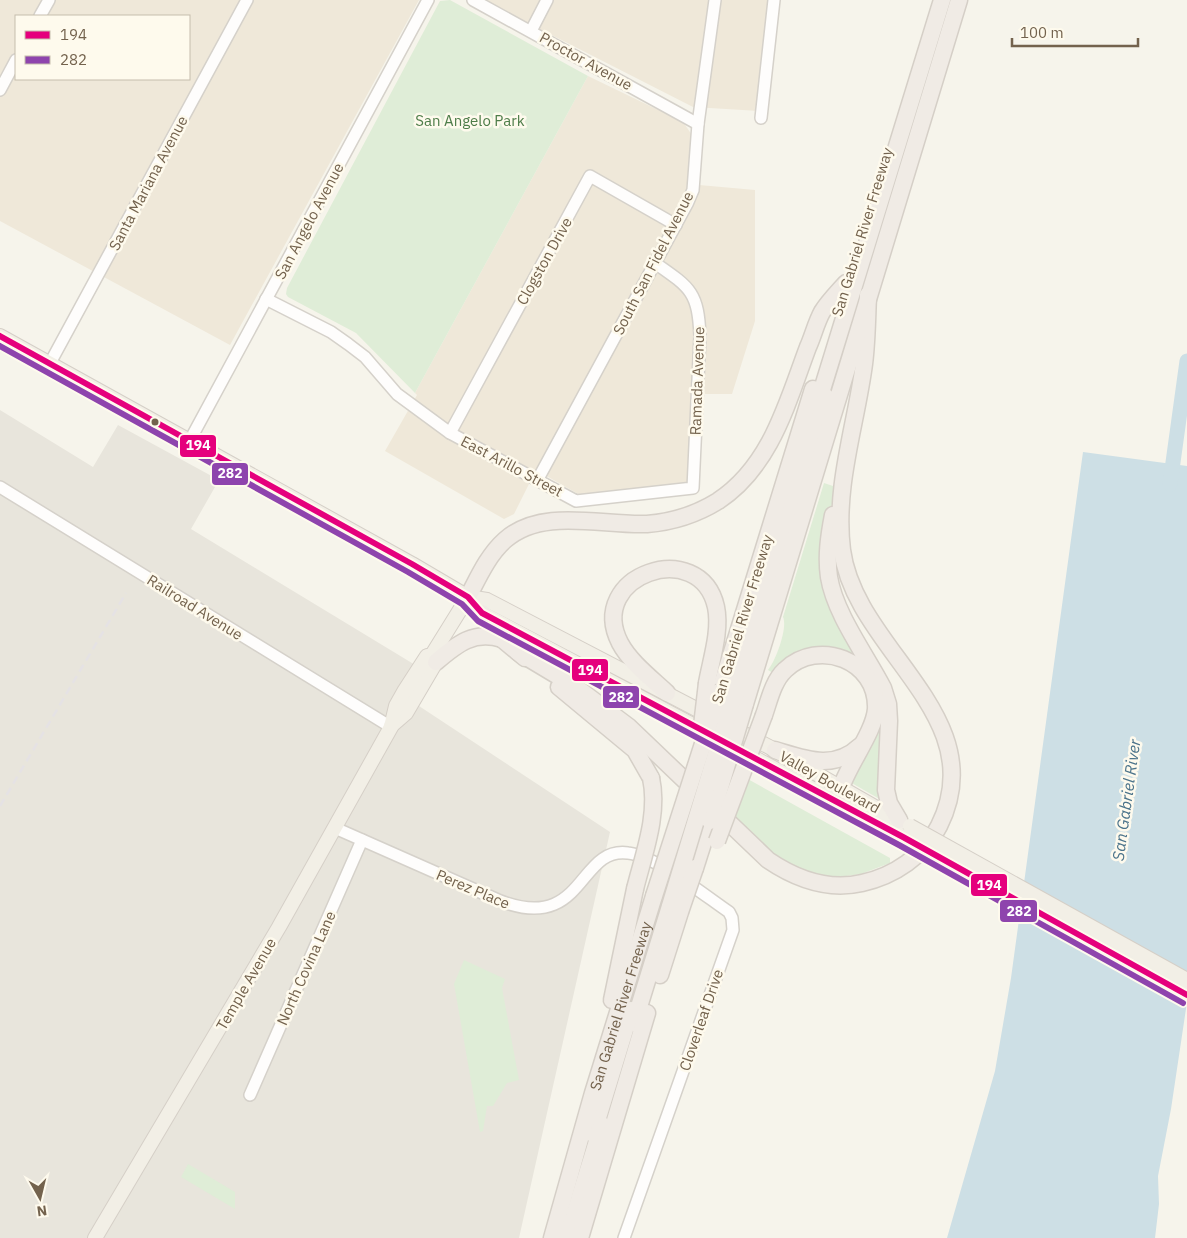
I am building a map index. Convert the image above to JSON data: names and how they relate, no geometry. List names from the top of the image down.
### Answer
{
  "streets": {
    "highway": ["San Gabriel River Freeway"],
    "main road": ["Valley Boulevard", "Temple Avenue"],
    "street": [
      "Proctor Avenue",
      "Santa Mariana Avenue",
      "San Angelo Avenue",
      "Clogston Drive",
      "South San Fidel Avenue",
      "Ramada Avenue",
      "East Arillo Street",
      "Railroad Avenue",
      "Perez Place",
      "North Covina Lane",
      "Cloverleaf Drive"
    ]
  },
  "crossings": [
    ["Proctor Avenue", "South San Fidel Avenue"],
    ["Santa Mariana Avenue", "Valley Boulevard"],
    ["San Angelo Avenue", "East Arillo Street"],
    ["San Angelo Avenue", "Valley Boulevard"],
    ["Clogston Drive", "South San Fidel Avenue"],
    ["Clogston Drive", "East Arillo Street"],
    ["South San Fidel Avenue", "Ramada Avenue"],
    ["South San Fidel Avenue", "East Arillo Street"],
    ["Ramada Avenue", "East Arillo Street"],
    ["Railroad Avenue", "Temple Avenue"],
    ["Valley Boulevard", "Temple Avenue"],
    ["Perez Place", "North Covina Lane"],
    ["Perez Place", "Temple Avenue"],
    ["Perez Place", "Cloverleaf Drive"]
  ],
  "water": ["San Gabriel River"],
  "parks": ["San Angelo Park"],
  "lines": ["transit line 194", "transit line 282"],
  "legend": ["194", "282"],
  "scale_bar": "100 m",
  "north": "bottom"
}
